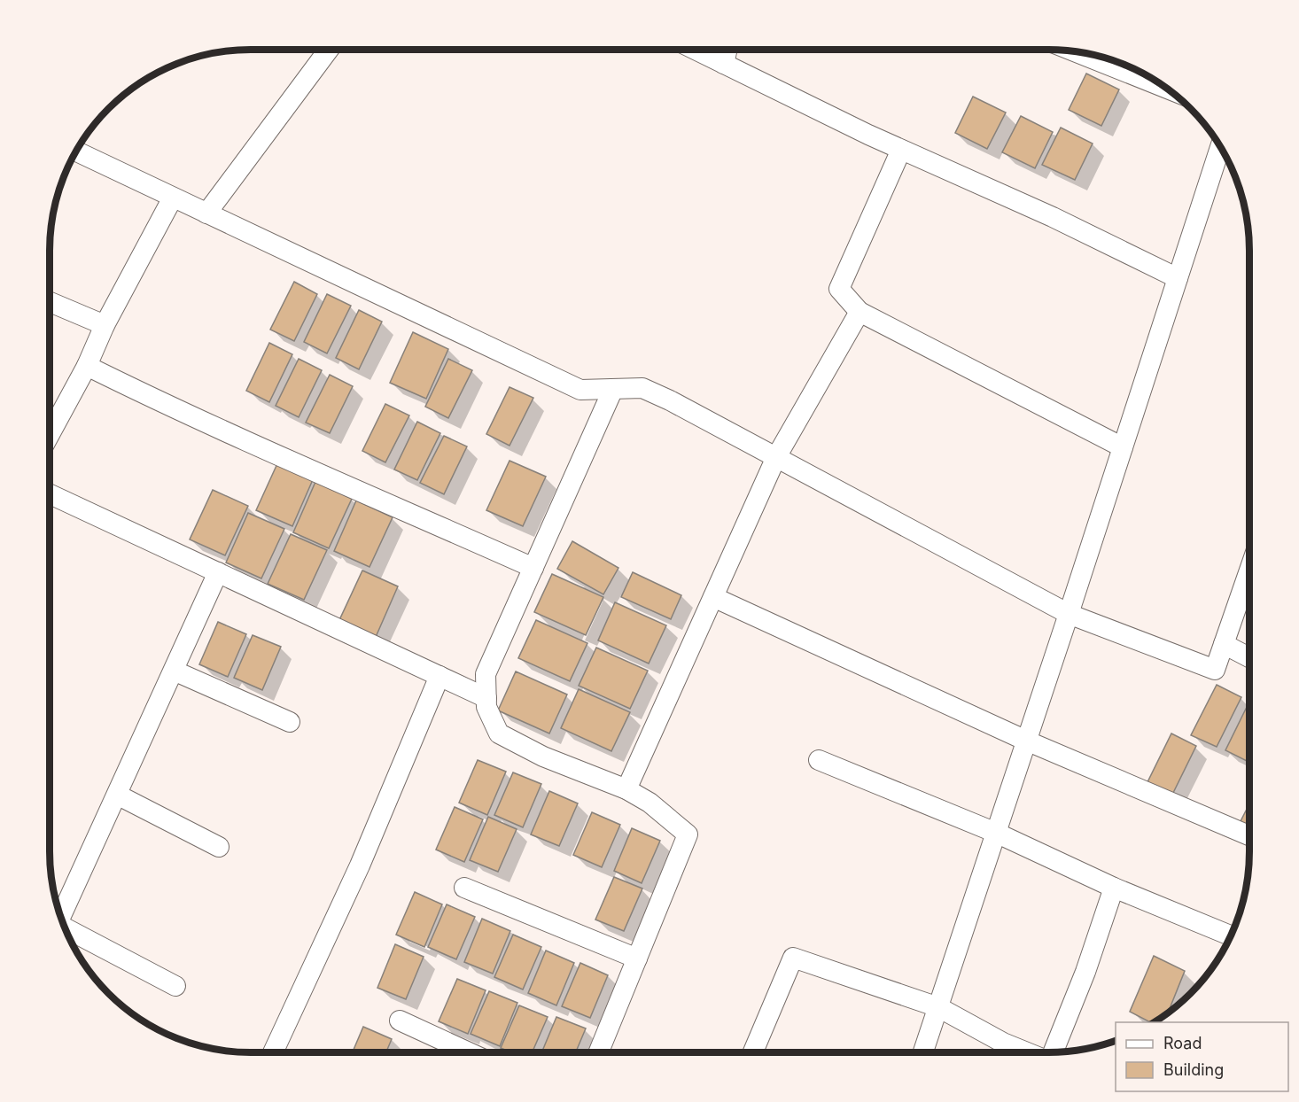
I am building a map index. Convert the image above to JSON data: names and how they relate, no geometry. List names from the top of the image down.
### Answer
{
  "legend": ["Road", "Building"]
}
